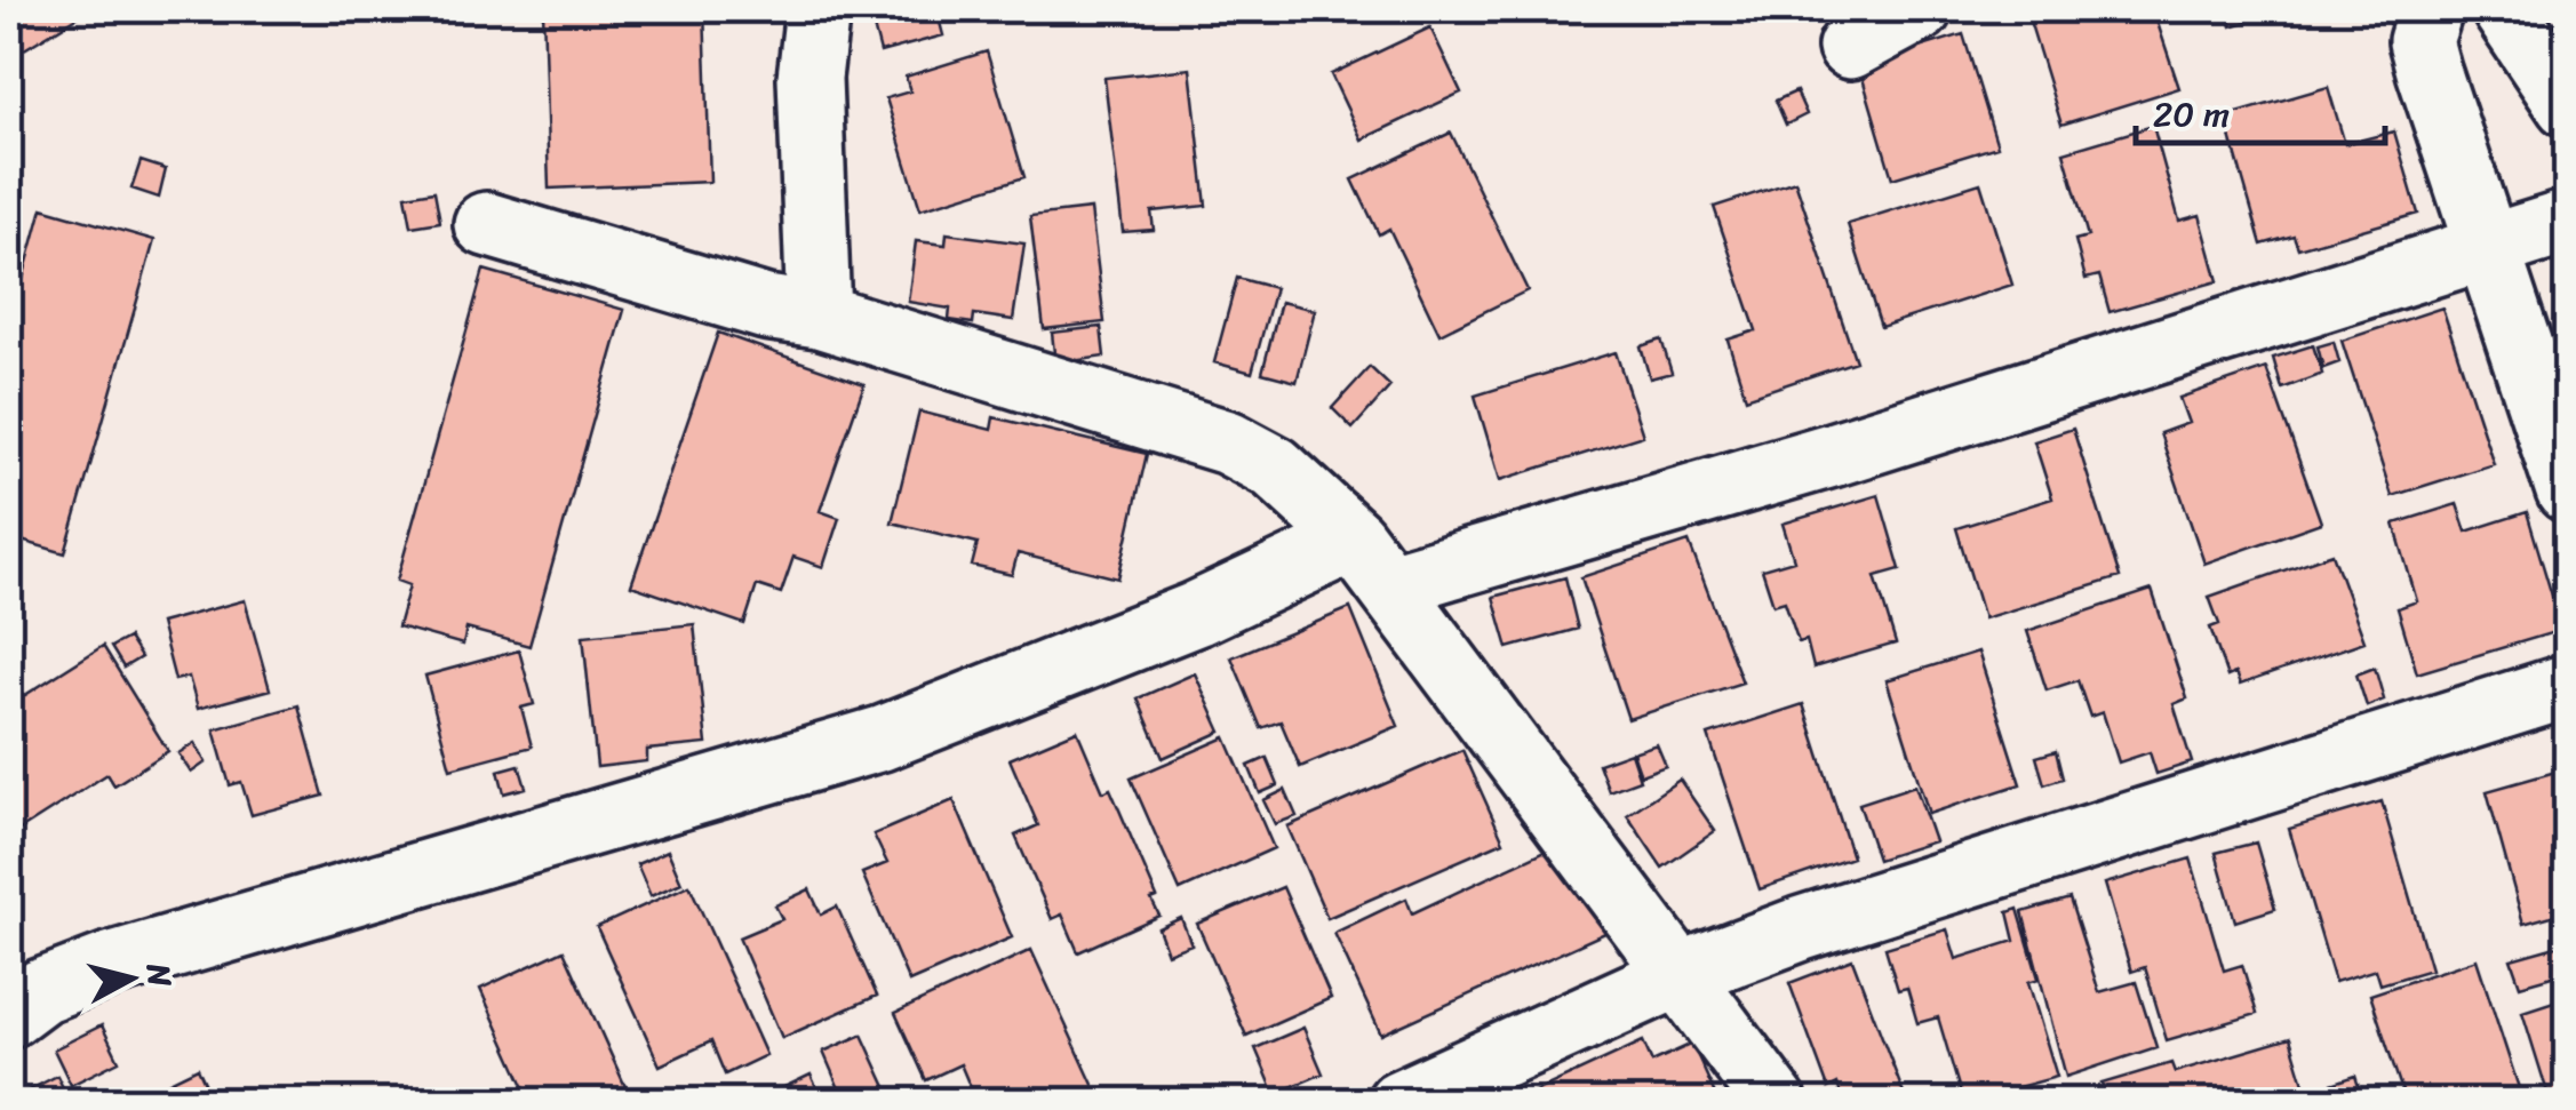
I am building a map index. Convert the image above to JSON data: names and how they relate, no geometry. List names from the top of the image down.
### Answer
{
  "scale_bar": "20 m",
  "north": "right"
}
